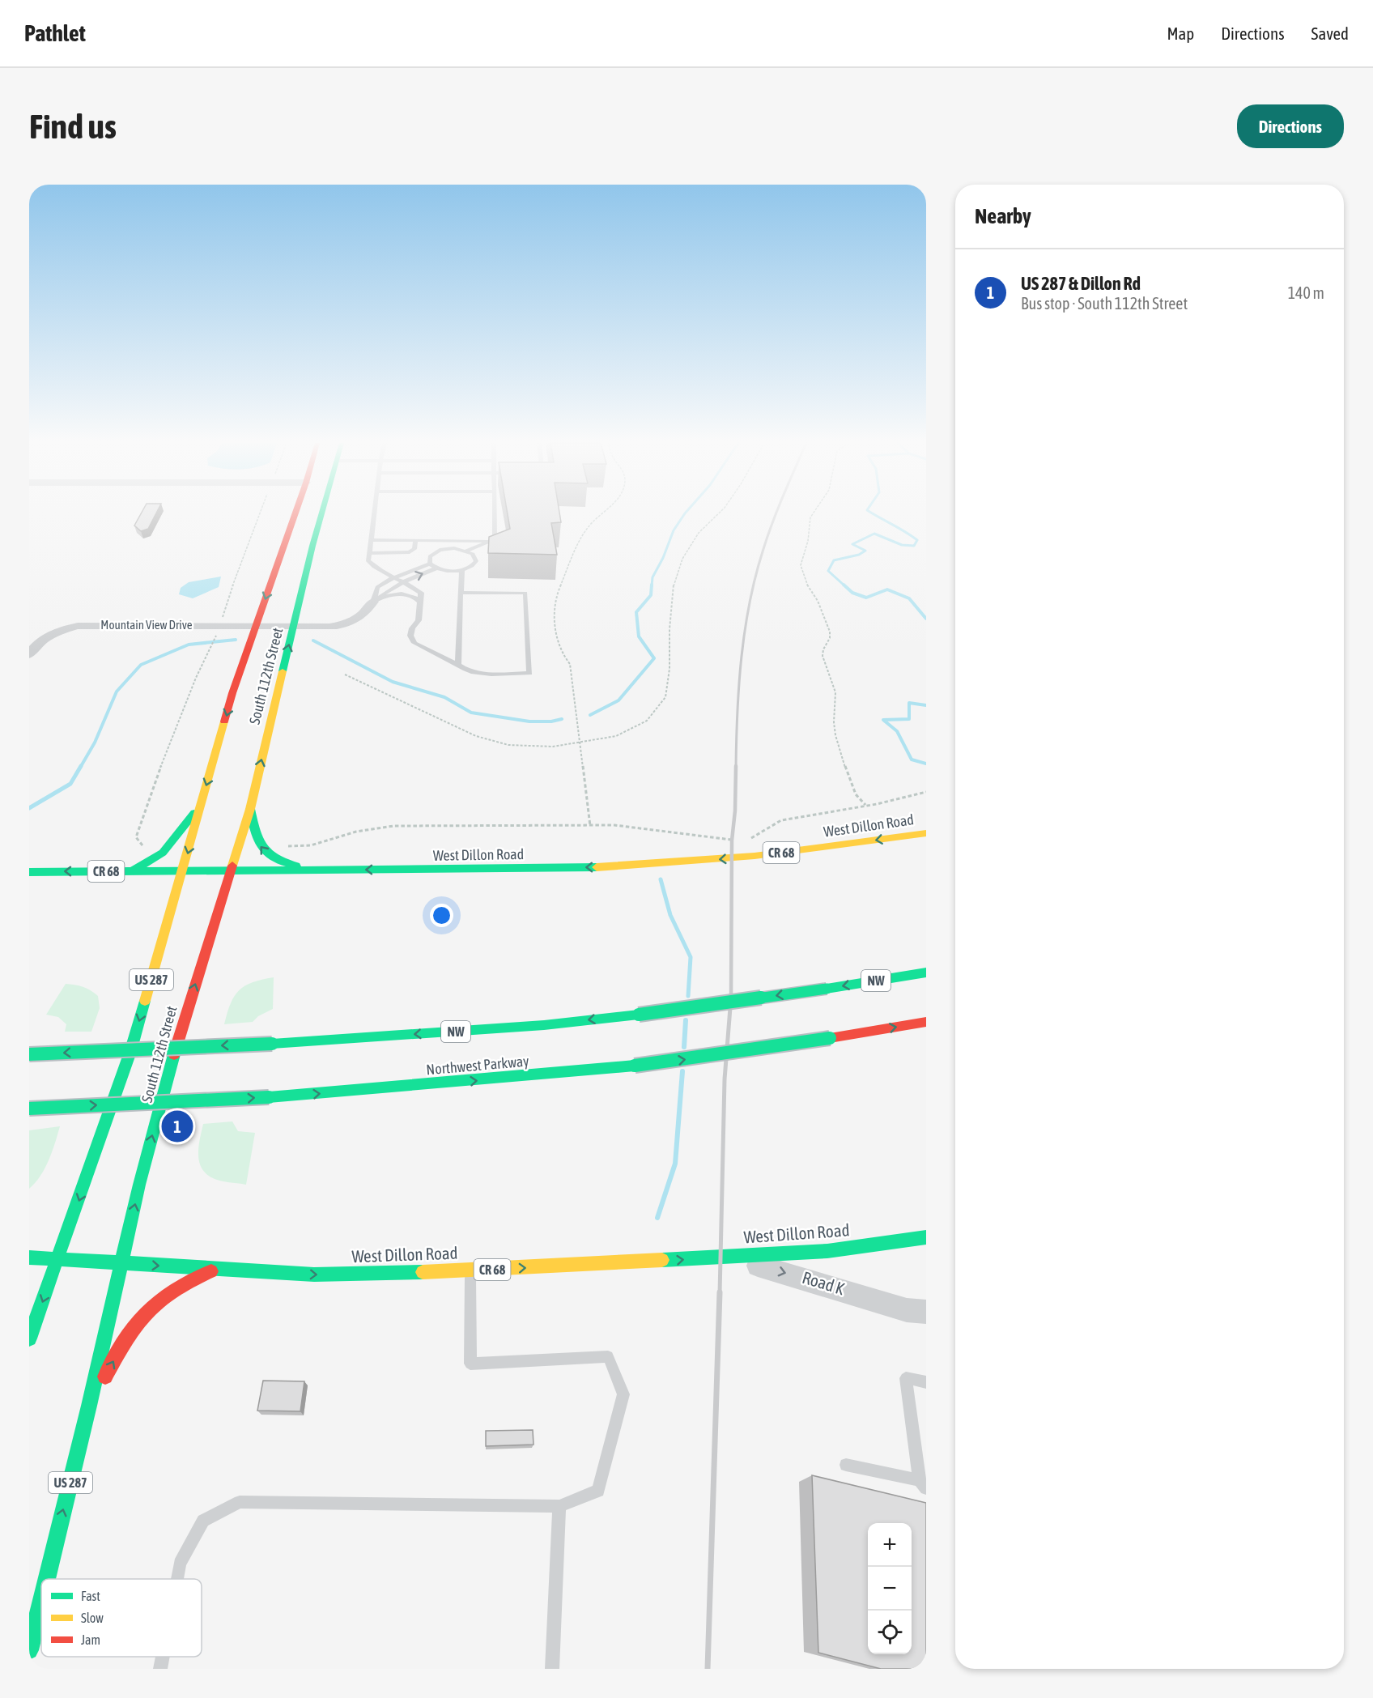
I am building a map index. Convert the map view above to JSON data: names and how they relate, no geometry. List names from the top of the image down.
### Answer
{
  "streets": {
    "main road": [
      "South 112th Street",
      "West Dillon Road",
      "CR 68",
      "US 287",
      "NW",
      "Northwest Parkway"
    ],
    "street": ["Mountain View Drive", "Road K"]
  },
  "crossings": [
    ["Mountain View Drive", "South 112th Street"],
    ["South 112th Street", "West Dillon Road"],
    ["West Dillon Road", "Road K"]
  ],
  "one_way": ["Road K"],
  "legend": ["Fast", "Slow", "Jam"],
  "page": {
    "header": "Pathlet",
    "nav": ["Map", "Directions", "Saved"],
    "buttons": "Directions",
    "title": "Find us",
    "heading": "Nearby",
    "list": [
      {
        "mark": "1",
        "name": "US 287 & Dillon Rd",
        "note": "Bus stop · South 112th Street",
        "value": "140 m"
      }
    ],
    "pins": "1",
    "map_buttons": ["+", "−"]
  }
}
